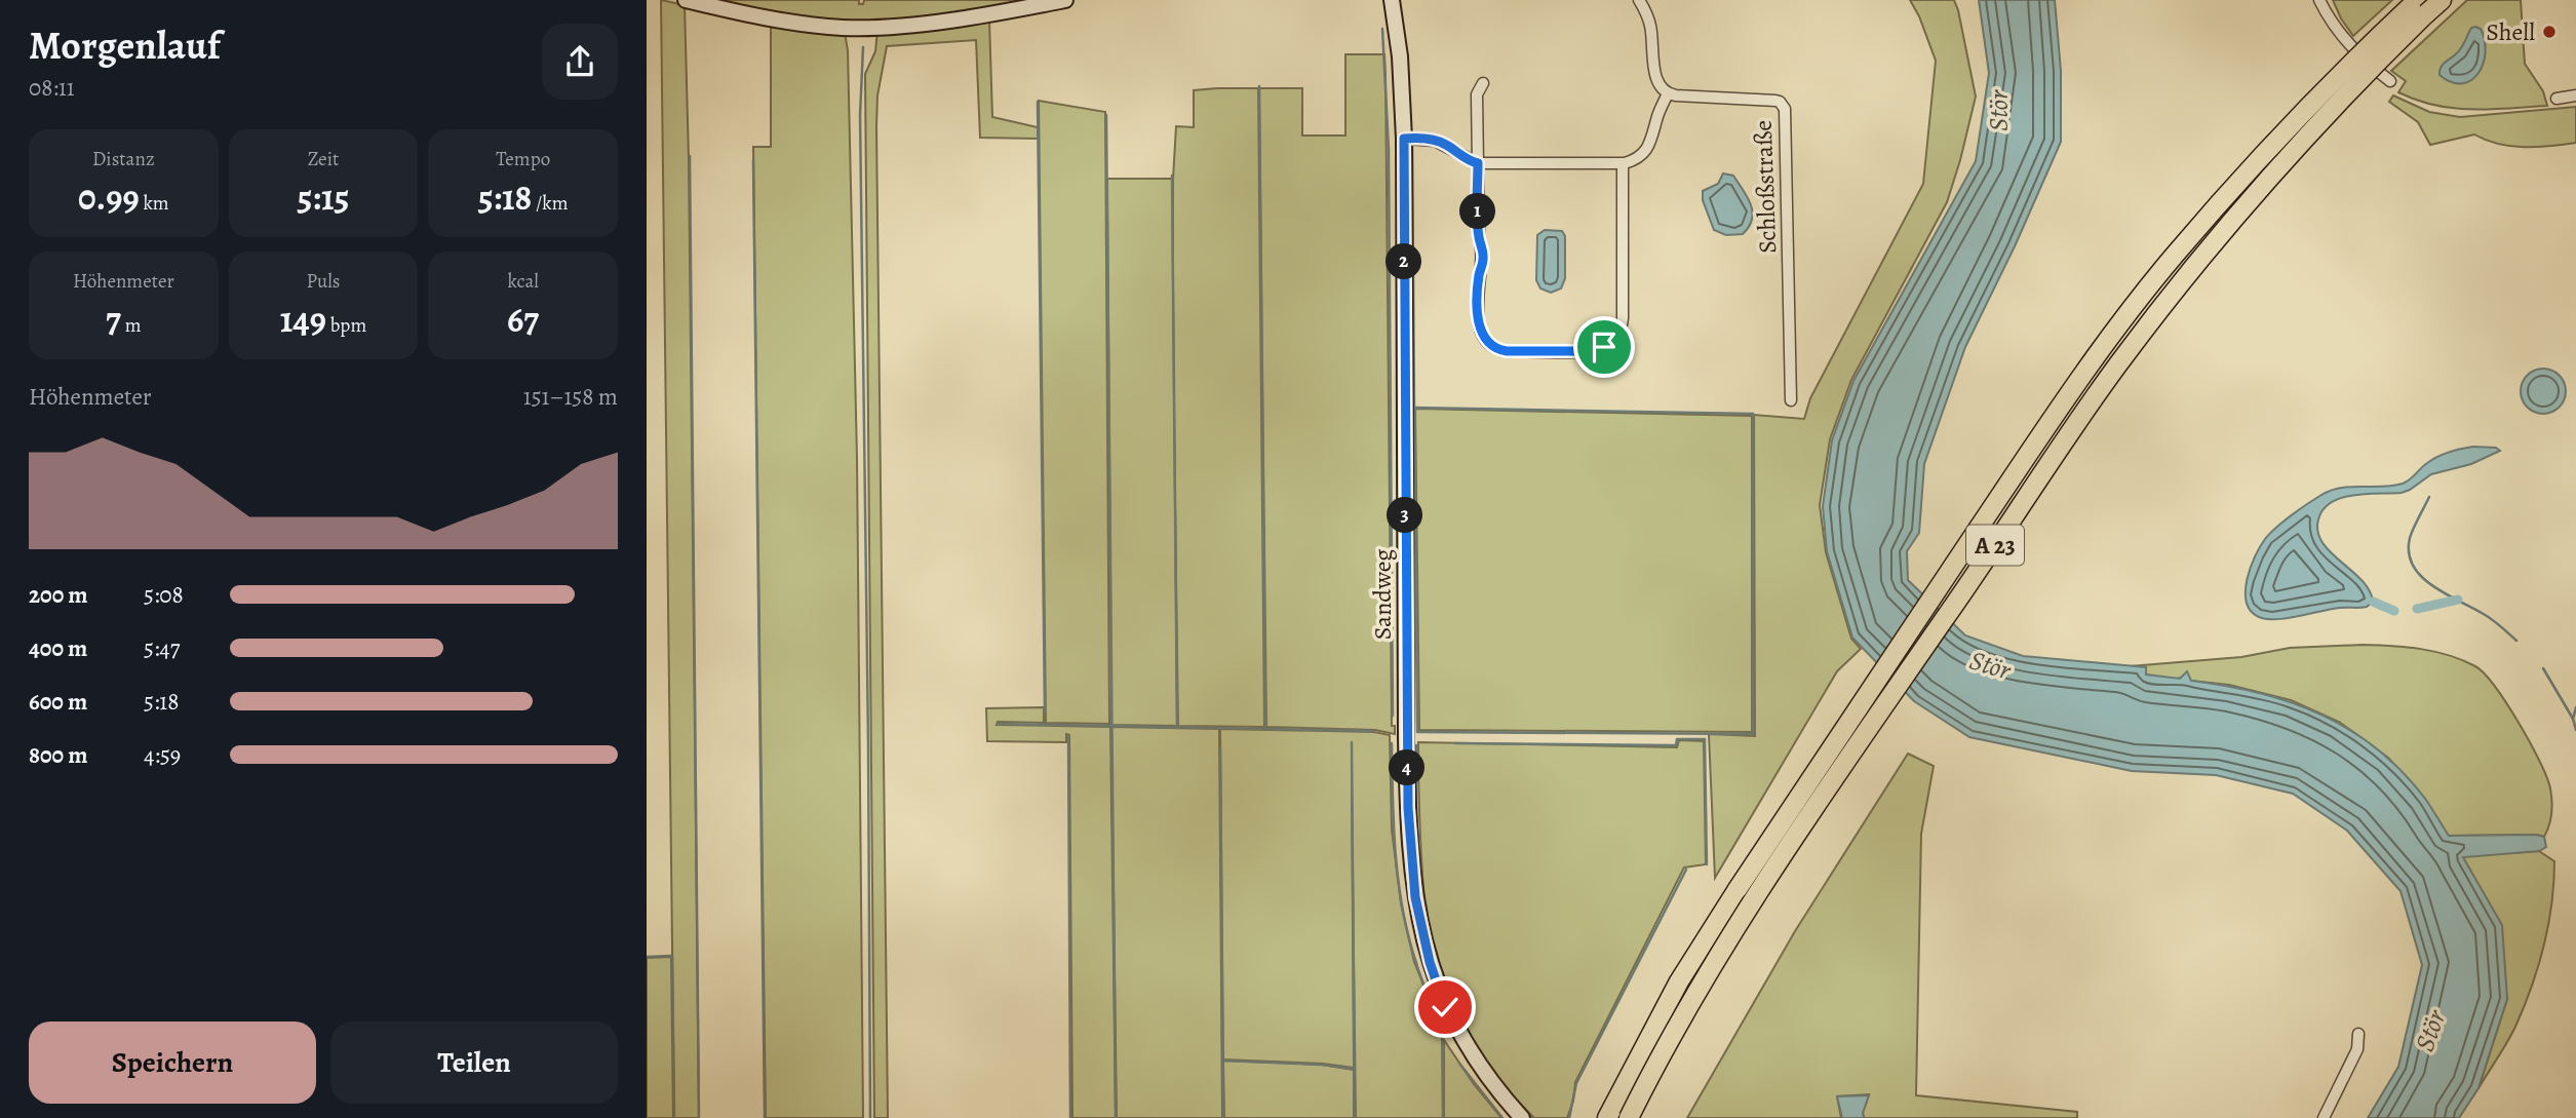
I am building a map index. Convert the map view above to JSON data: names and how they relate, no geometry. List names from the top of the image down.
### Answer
{
  "streets": {
    "highway": ["A 23"],
    "street": ["Schloßstraße", "Sandweg"]
  },
  "water": ["Stör"],
  "places": ["Shell"],
  "page": {
    "heading": ["Morgenlauf", "08:11"],
    "stats": [
      ["Distanz", "0.99 km"],
      ["Zeit", "5:15"],
      ["Tempo", "5:18 /km"],
      ["Höhenmeter", "7 m"],
      ["Puls", "149 bpm"],
      ["kcal", "67"]
    ],
    "pins": [
      "1",
      "2",
      "3",
      "4"
    ],
    "chart": ["Höhenmeter", "151–158 m"],
    "list": [
      {
        "name": "200 m",
        "note": "5:08"
      },
      {
        "name": "400 m",
        "note": "5:47"
      },
      {
        "name": "600 m",
        "note": "5:18"
      },
      {
        "name": "800 m",
        "note": "4:59"
      }
    ],
    "buttons": ["Speichern", "Teilen"]
  }
}
